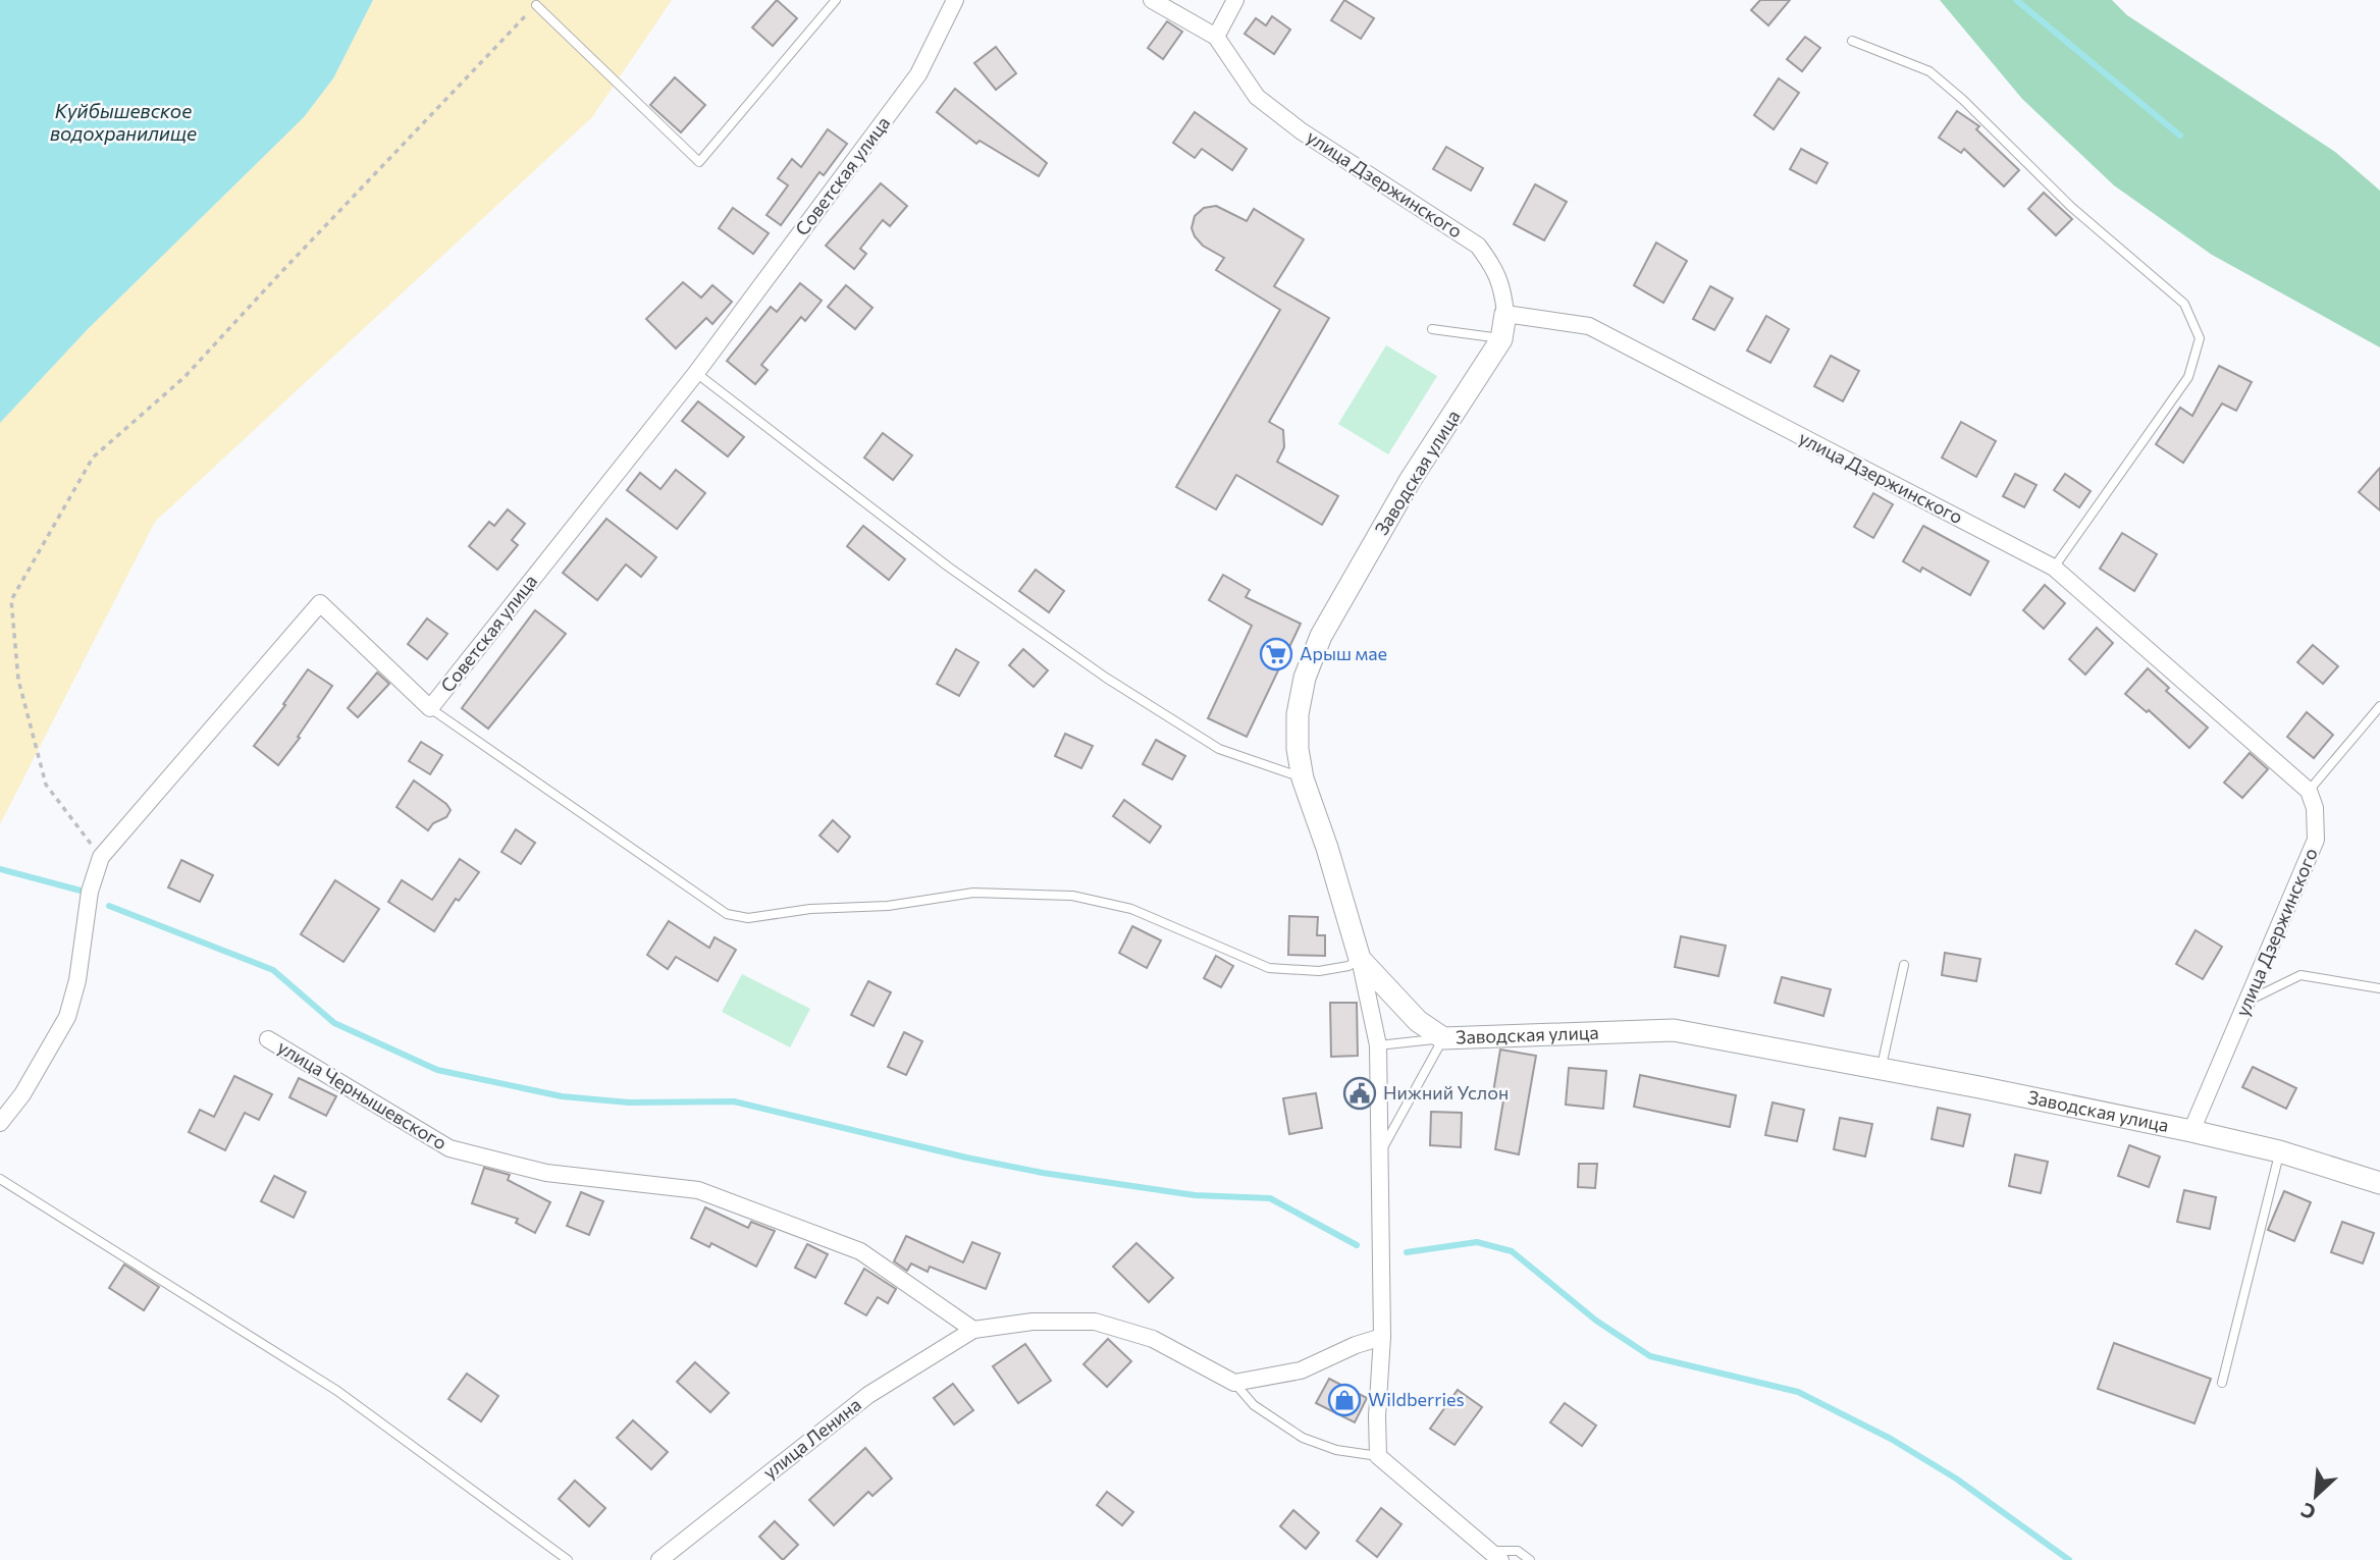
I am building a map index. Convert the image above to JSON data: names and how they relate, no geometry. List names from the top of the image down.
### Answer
{
  "streets": {
    "street": [
      "Советская улица",
      "улица Дзержинского",
      "Заводская улица",
      "улица Чернышевского",
      "улица Ленина"
    ]
  },
  "crossings": [
    ["улица Дзержинского", "Заводская улица"],
    ["улица Чернышевского", "улица Ленина"]
  ],
  "water": ["Куйбышевское водохранилище"],
  "places": {
    "supermarket": ["Арыш мае"],
    "public building": ["Нижний Услон"],
    "shop": ["Wildberries"]
  },
  "north": "bottom left"
}
